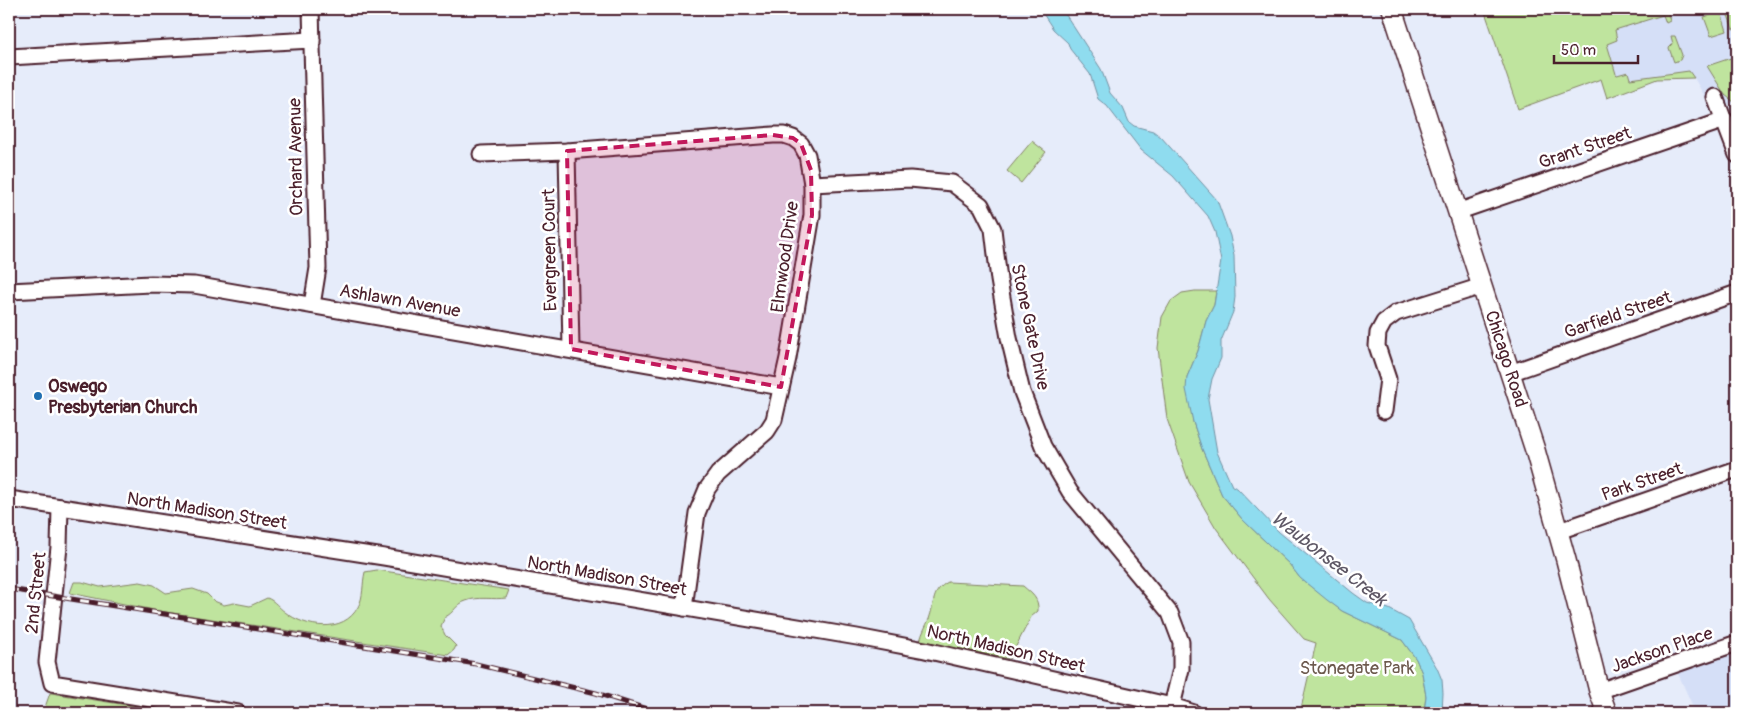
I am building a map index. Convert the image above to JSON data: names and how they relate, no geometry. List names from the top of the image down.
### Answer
{
  "streets": {
    "main road": ["Chicago Road"],
    "street": [
      "Grant Street",
      "Orchard Avenue",
      "Evergreen Court",
      "Elmwood Drive",
      "Ashlawn Avenue",
      "Garfield Street",
      "Stone Gate Drive",
      "Park Street",
      "North Madison Street",
      "2nd Street",
      "Jackson Place"
    ]
  },
  "crossings": [
    ["Grant Street", "Chicago Road"],
    ["Orchard Avenue", "Ashlawn Avenue"],
    ["Evergreen Court", "Elmwood Drive"],
    ["Evergreen Court", "Ashlawn Avenue"],
    ["Elmwood Drive", "Ashlawn Avenue"],
    ["Elmwood Drive", "Stone Gate Drive"],
    ["Elmwood Drive", "North Madison Street"],
    ["Garfield Street", "Chicago Road"],
    ["Stone Gate Drive", "North Madison Street"],
    ["Chicago Road", "Park Street"],
    ["Chicago Road", "Jackson Place"],
    ["North Madison Street", "2nd Street"]
  ],
  "water": ["Waubonsee Creek"],
  "parks": ["Stonegate Park"],
  "places": ["Oswego Presbyterian Church"],
  "scale_bar": "50 m"
}
